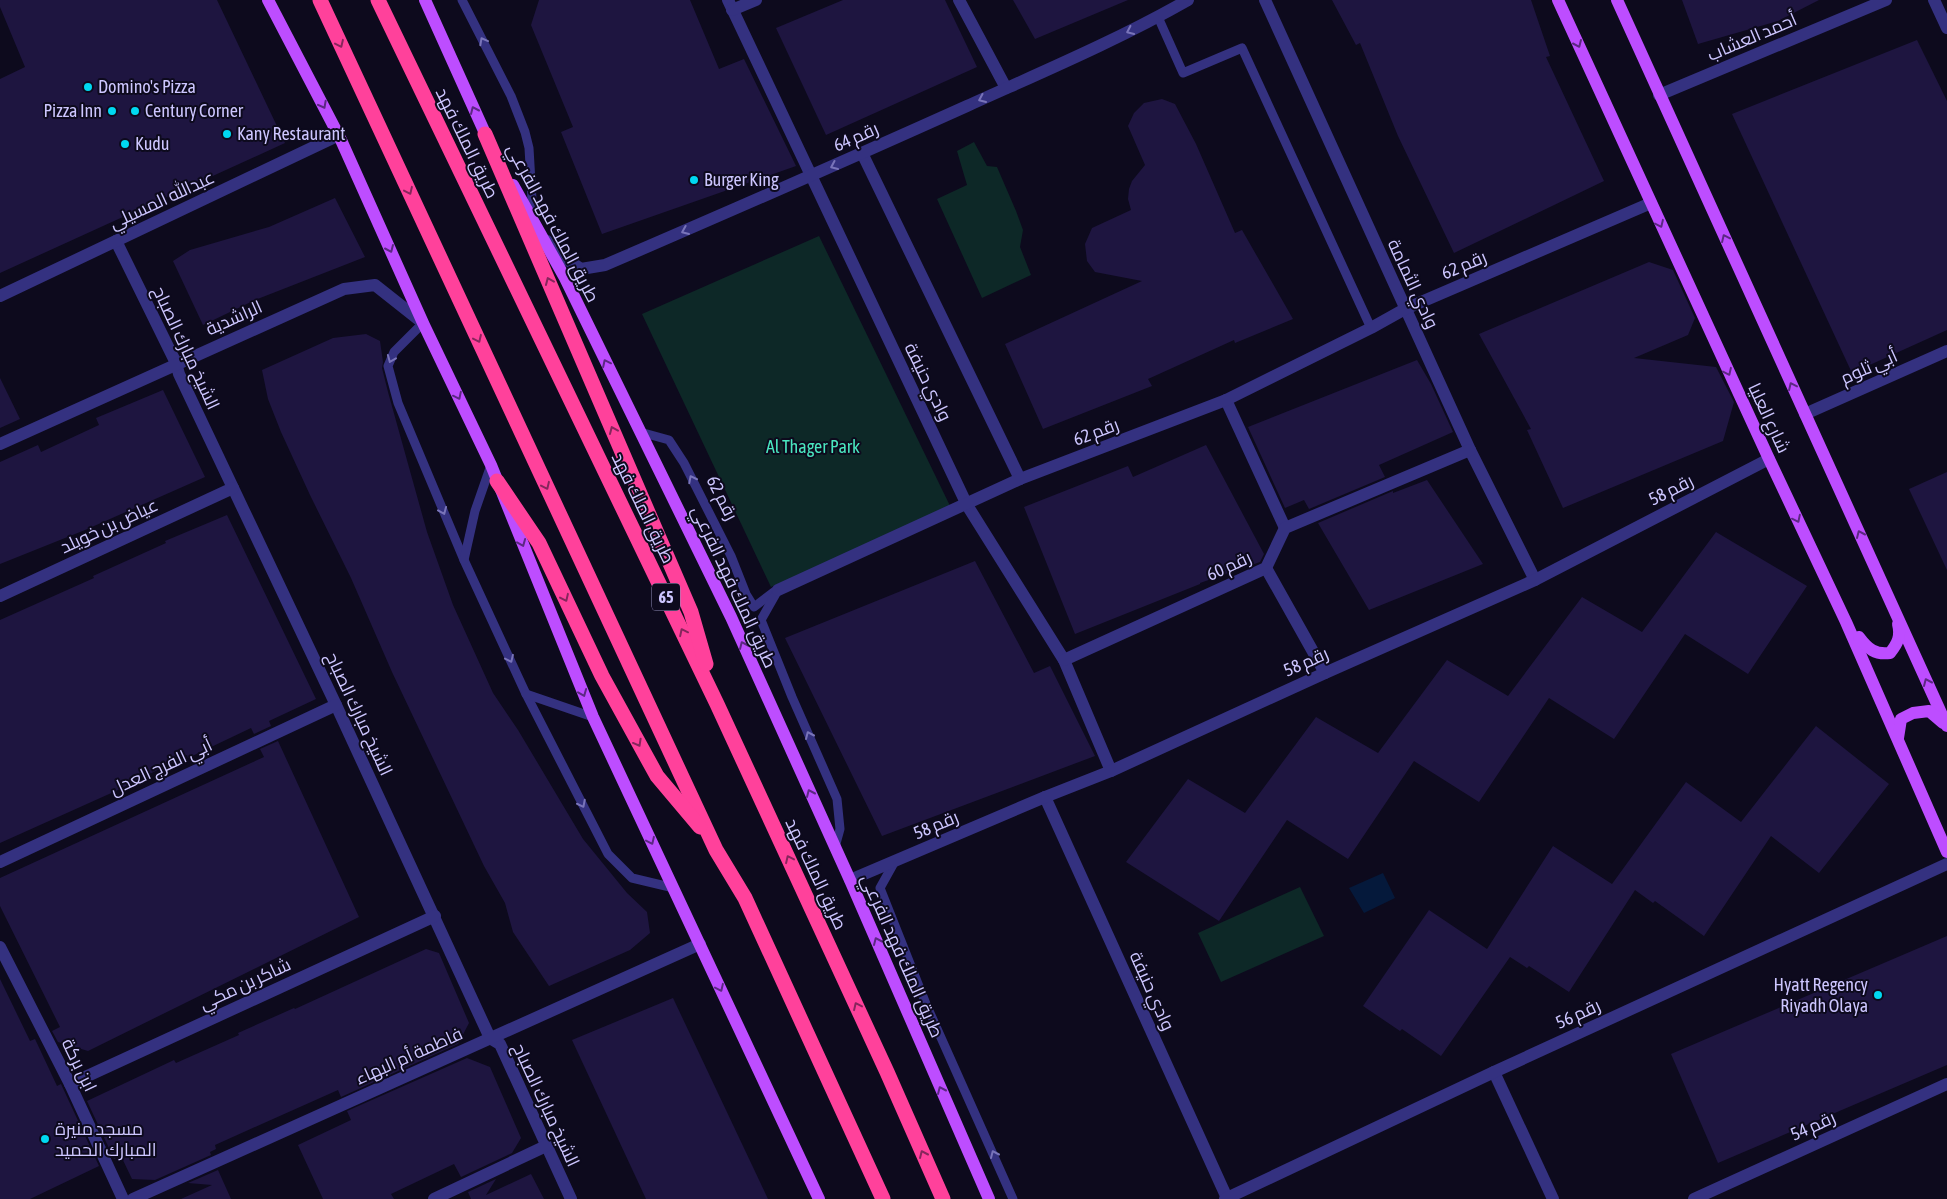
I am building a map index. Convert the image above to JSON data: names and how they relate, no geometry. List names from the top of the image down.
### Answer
{
  "streets": {
    "highway": ["طريق الملك فهد", "65"],
    "main road": ["طريق الملك فهد الفرعي", "شارع العليا"],
    "street": [
      "أحمد العشاب",
      "رقم 64",
      "عبدالله المسيلي",
      "رقم 62",
      "وادي الثمامة",
      "الراشدية",
      "الشيخ مبارك الصباح",
      "أبي ثلوم",
      "وادي حنيفة",
      "رقم 58",
      "عياض بن خويلد",
      "رقم 60",
      "أبي الفرج العدل",
      "شاكر بن مكي",
      "رقم 56",
      "فاطمة أم البهاء",
      "ابن بركة",
      "رقم 54"
    ]
  },
  "crossings": [
    ["أحمد العشاب", "شارع العليا"],
    ["رقم 64", "طريق الملك فهد الفرعي"],
    ["رقم 64", "وادي حنيفة"],
    ["عبدالله المسيلي", "الشيخ مبارك الصباح"],
    ["طريق الملك فهد الفرعي", "رقم 62"],
    ["طريق الملك فهد الفرعي", "رقم 58"],
    ["رقم 62", "وادي الثمامة"],
    ["رقم 62", "وادي حنيفة"],
    ["رقم 62", "شارع العليا"],
    ["وادي الثمامة", "رقم 58"],
    ["الراشدية", "الشيخ مبارك الصباح"],
    ["الشيخ مبارك الصباح", "عياض بن خويلد"],
    ["الشيخ مبارك الصباح", "أبي الفرج العدل"],
    ["الشيخ مبارك الصباح", "شاكر بن مكي"],
    ["الشيخ مبارك الصباح", "فاطمة أم البهاء"],
    ["أبي ثلوم", "شارع العليا"],
    ["وادي حنيفة", "رقم 58"],
    ["وادي حنيفة", "رقم 60"],
    ["وادي حنيفة", "رقم 56"],
    ["شارع العليا", "رقم 58"],
    ["شاكر بن مكي", "ابن بركة"]
  ],
  "one_way": ["رقم 64", "طريق الملك فهد الفرعي"],
  "parks": ["Al Thager Park"],
  "places": [
    "Domino's Pizza",
    "Pizza Inn",
    "Century Corner",
    "Kany Restaurant",
    "Kudu",
    "Burger King",
    "Hyatt Regency Riyadh Olaya",
    "مسجد منيرة المبارك الحميد"
  ]
}
